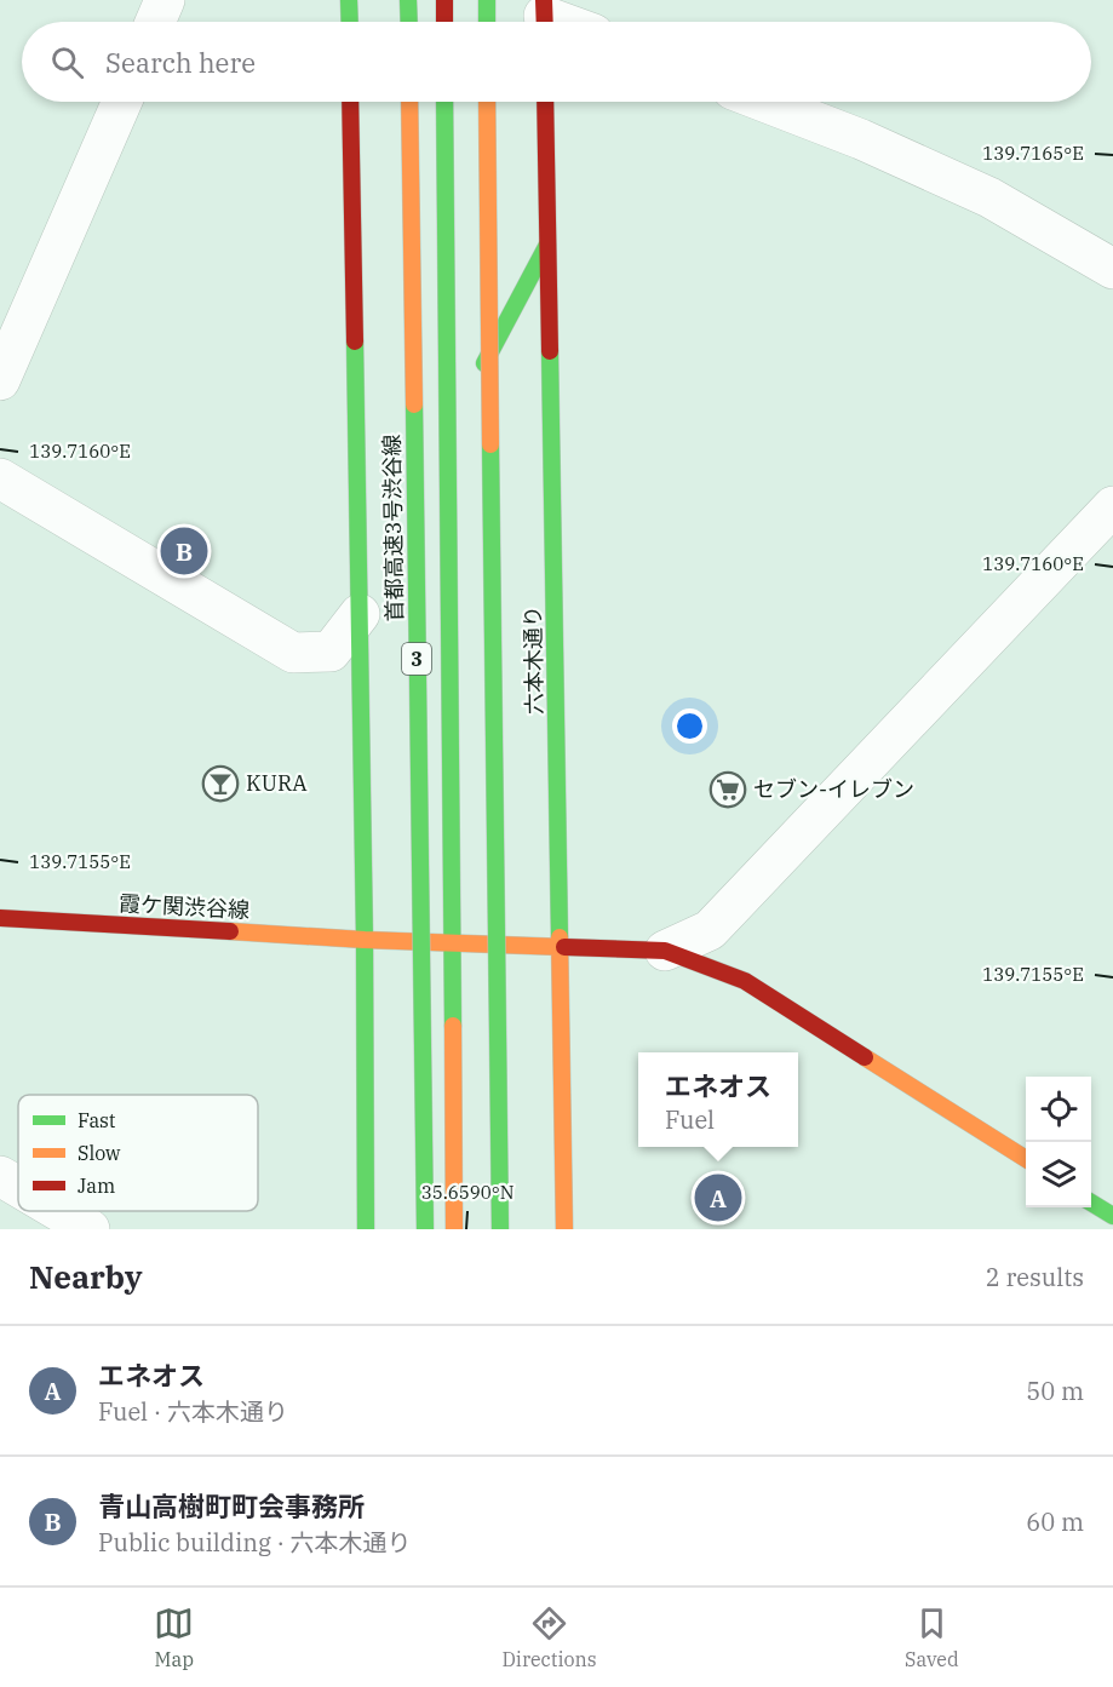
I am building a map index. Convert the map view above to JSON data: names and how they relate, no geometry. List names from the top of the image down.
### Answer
{
  "streets": {
    "main road": [
      "首都高速3号渋谷線",
      "3",
      "六本木通り",
      "霞ケ関渋谷線"
    ]
  },
  "crossings": [
    ["六本木通り", "霞ケ関渋谷線"]
  ],
  "places": {
    "bar": ["KURA"],
    "supermarket": ["セブン-イレブン"]
  },
  "legend": ["Fast", "Slow", "Jam"],
  "page": {
    "search": "Search here",
    "pins": ["B", "A"],
    "popup": ["エネオス", "Fuel"],
    "heading": ["Nearby", "2 results"],
    "list": [
      {
        "mark": "A",
        "name": "エネオス",
        "note": "Fuel · 六本木通り",
        "value": "50 m"
      },
      {
        "mark": "B",
        "name": "青山高樹町町会事務所",
        "note": "Public building · 六本木通り",
        "value": "60 m"
      }
    ],
    "nav": ["Map", "Directions", "Saved"]
  },
  "coordinates": [
    "139.7165°E",
    "139.7160°E",
    "139.7155°E",
    "35.6590°N"
  ]
}
